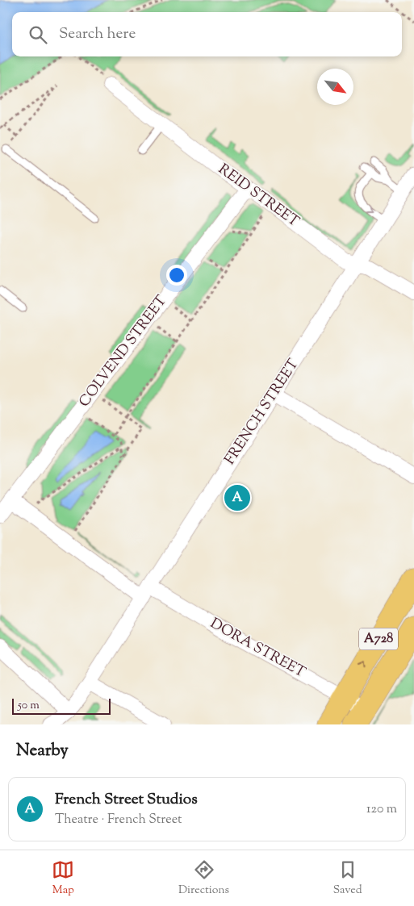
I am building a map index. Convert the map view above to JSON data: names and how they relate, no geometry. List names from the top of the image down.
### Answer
{
  "streets": {
    "main road": ["A728"],
    "street": [
      "REID STREET",
      "COLVEND STREET",
      "FRENCH STREET",
      "DORA STREET"
    ]
  },
  "crossings": [
    ["REID STREET", "COLVEND STREET"],
    ["REID STREET", "FRENCH STREET"],
    ["COLVEND STREET", "DORA STREET"],
    ["FRENCH STREET", "DORA STREET"],
    ["A728", "DORA STREET"]
  ],
  "scale_bar": "50 m",
  "north": "bottom right",
  "page": {
    "search": "Search here",
    "pins": "A",
    "scale": "50 m",
    "heading": "Nearby",
    "list": [
      {
        "mark": "A",
        "name": "French Street Studios",
        "note": "Theatre · French Street",
        "value": "120 m"
      }
    ],
    "nav": ["Map", "Directions", "Saved"]
  }
}
